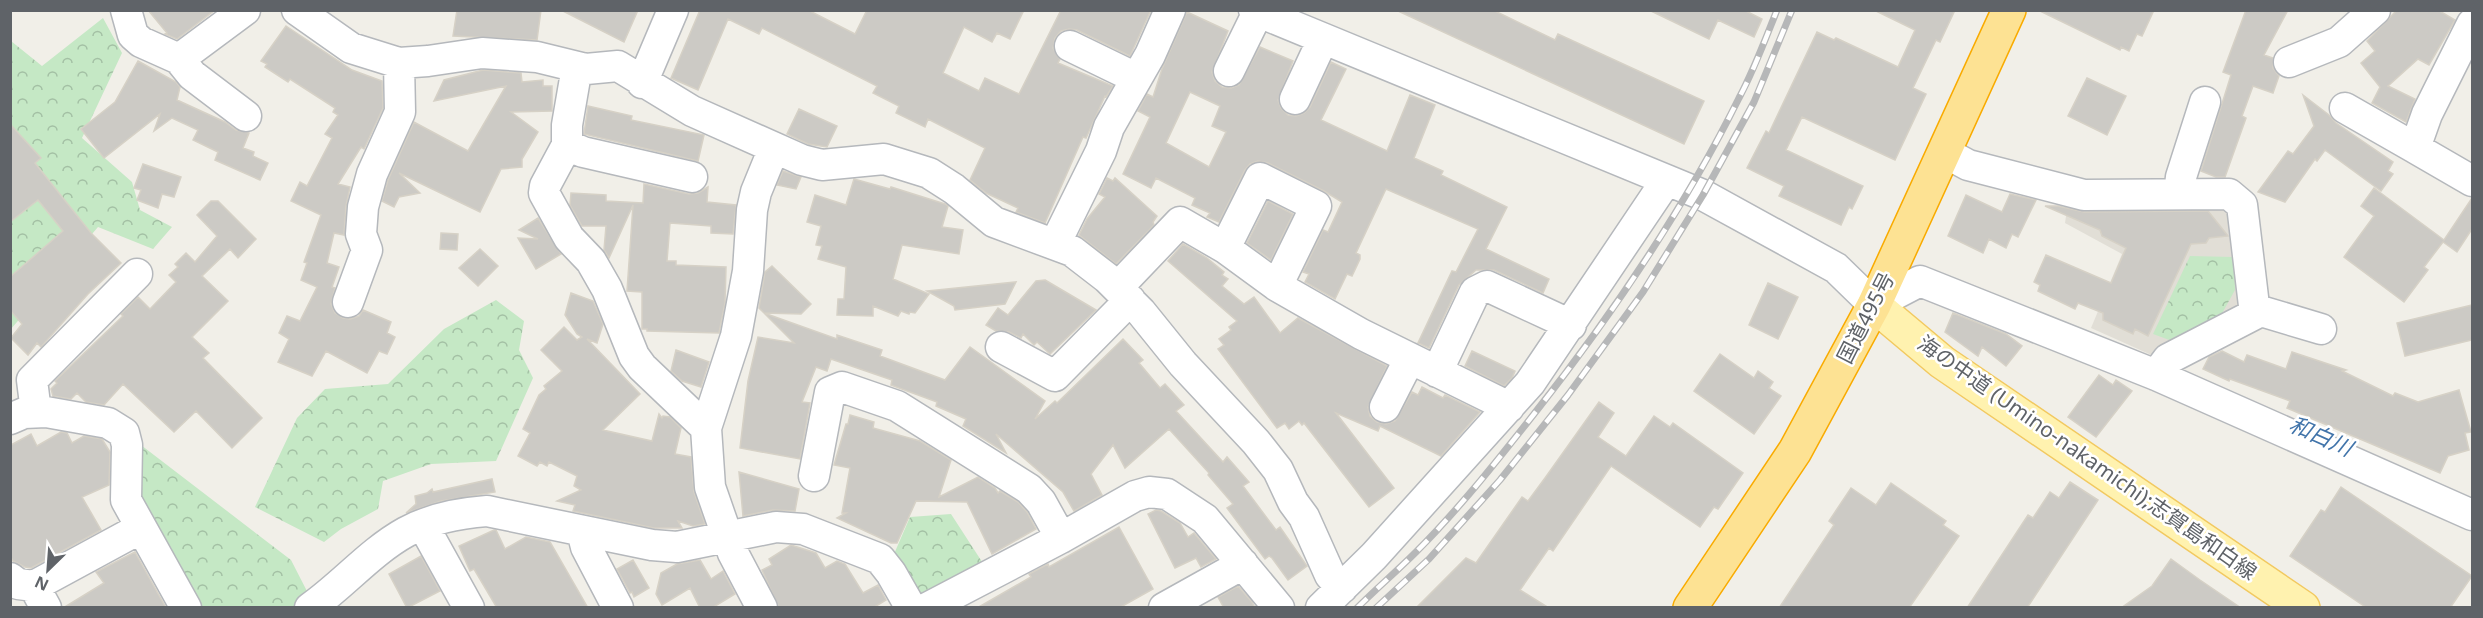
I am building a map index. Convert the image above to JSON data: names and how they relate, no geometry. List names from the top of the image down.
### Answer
{
  "streets": {
    "highway": ["国道495号"],
    "main road": ["海の中道 (Umino-nakamichi);志賀島和白線"]
  },
  "crossings": [
    ["国道495号", "海の中道 (Umino-nakamichi);志賀島和白線"]
  ],
  "water": ["和白川"],
  "north": "bottom left"
}
